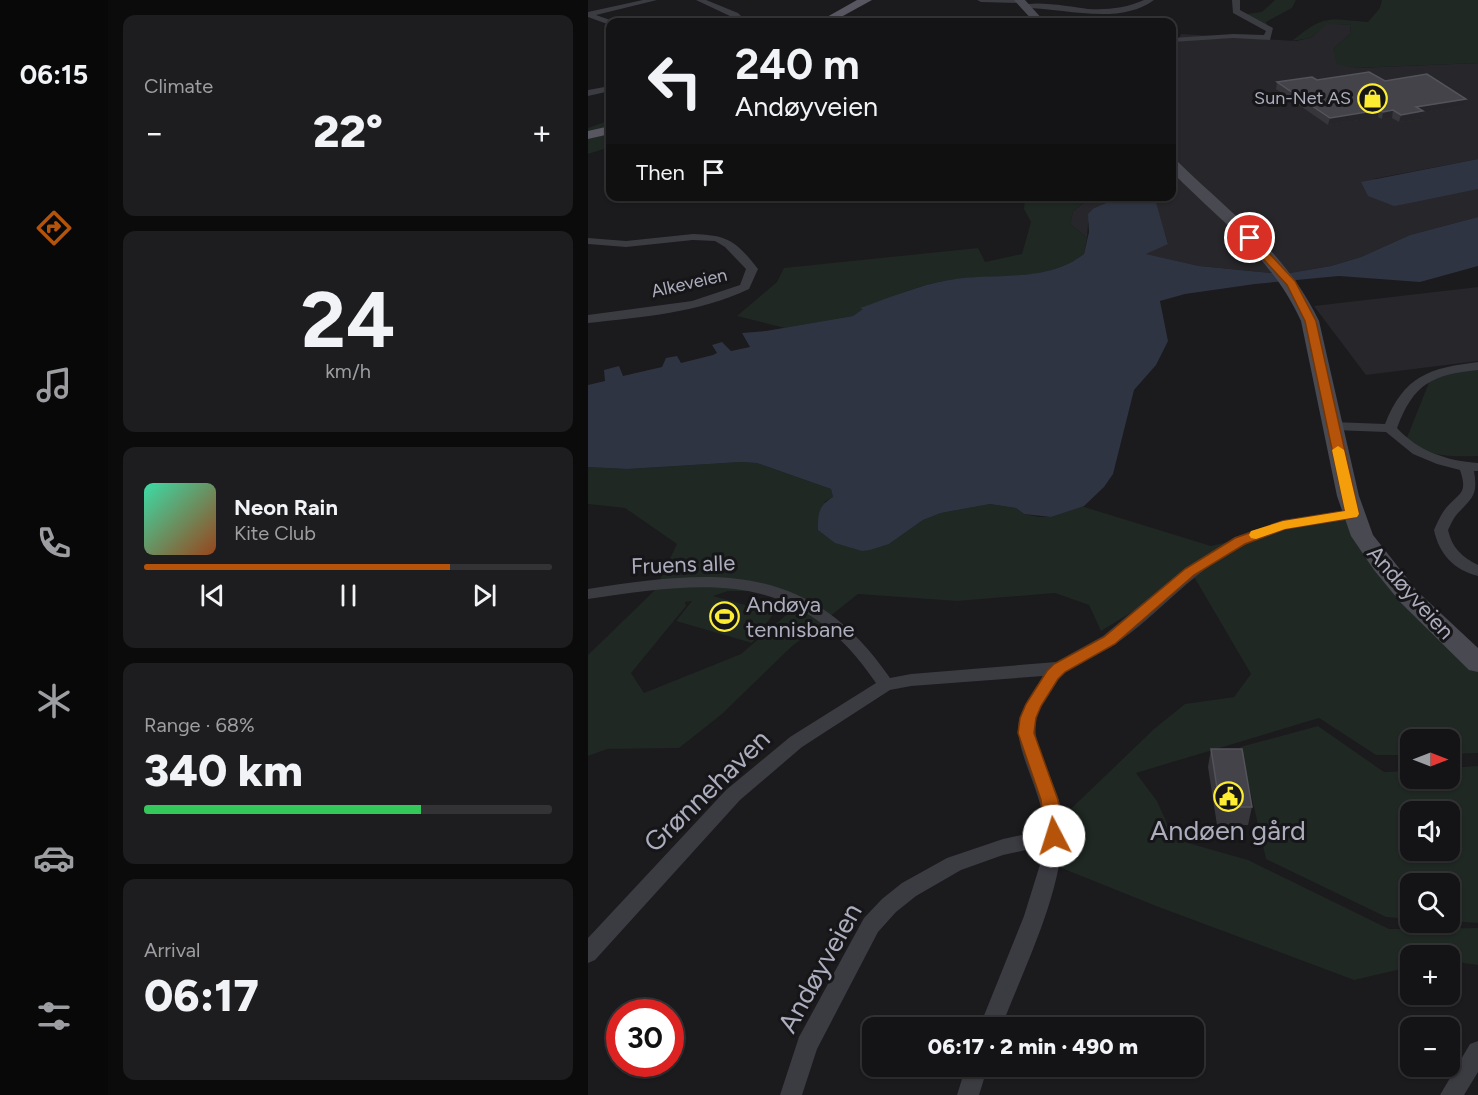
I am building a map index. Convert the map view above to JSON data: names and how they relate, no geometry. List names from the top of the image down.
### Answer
{
  "streets": {
    "street": [
      "Alkeveien",
      "Fruens alle",
      "Andøyveien",
      "Grønnehaven"
    ]
  },
  "crossings": [
    ["Fruens alle", "Grønnehaven"]
  ],
  "places": {
    "shop": ["Sun-Net AS"],
    "sports": ["Andøya tennisbane"],
    "public building": ["Andøen gård"]
  },
  "north": "right",
  "page": {
    "tabs": "06:15",
    "tile": [
      "Climate",
      ["24", "km/h"],
      ["Range · 68%", "340 km"],
      ["Arrival", "06:17"]
    ],
    "turn": ["240 m", "Andøyveien"],
    "heat": ["−", "22°", "+"],
    "then": "Then",
    "song": ["Neon Rain", "Kite Club"],
    "map_buttons": ["+", "−"],
    "limit": "30",
    "trip": "06:17 · 2 min · 490 m"
  }
}
